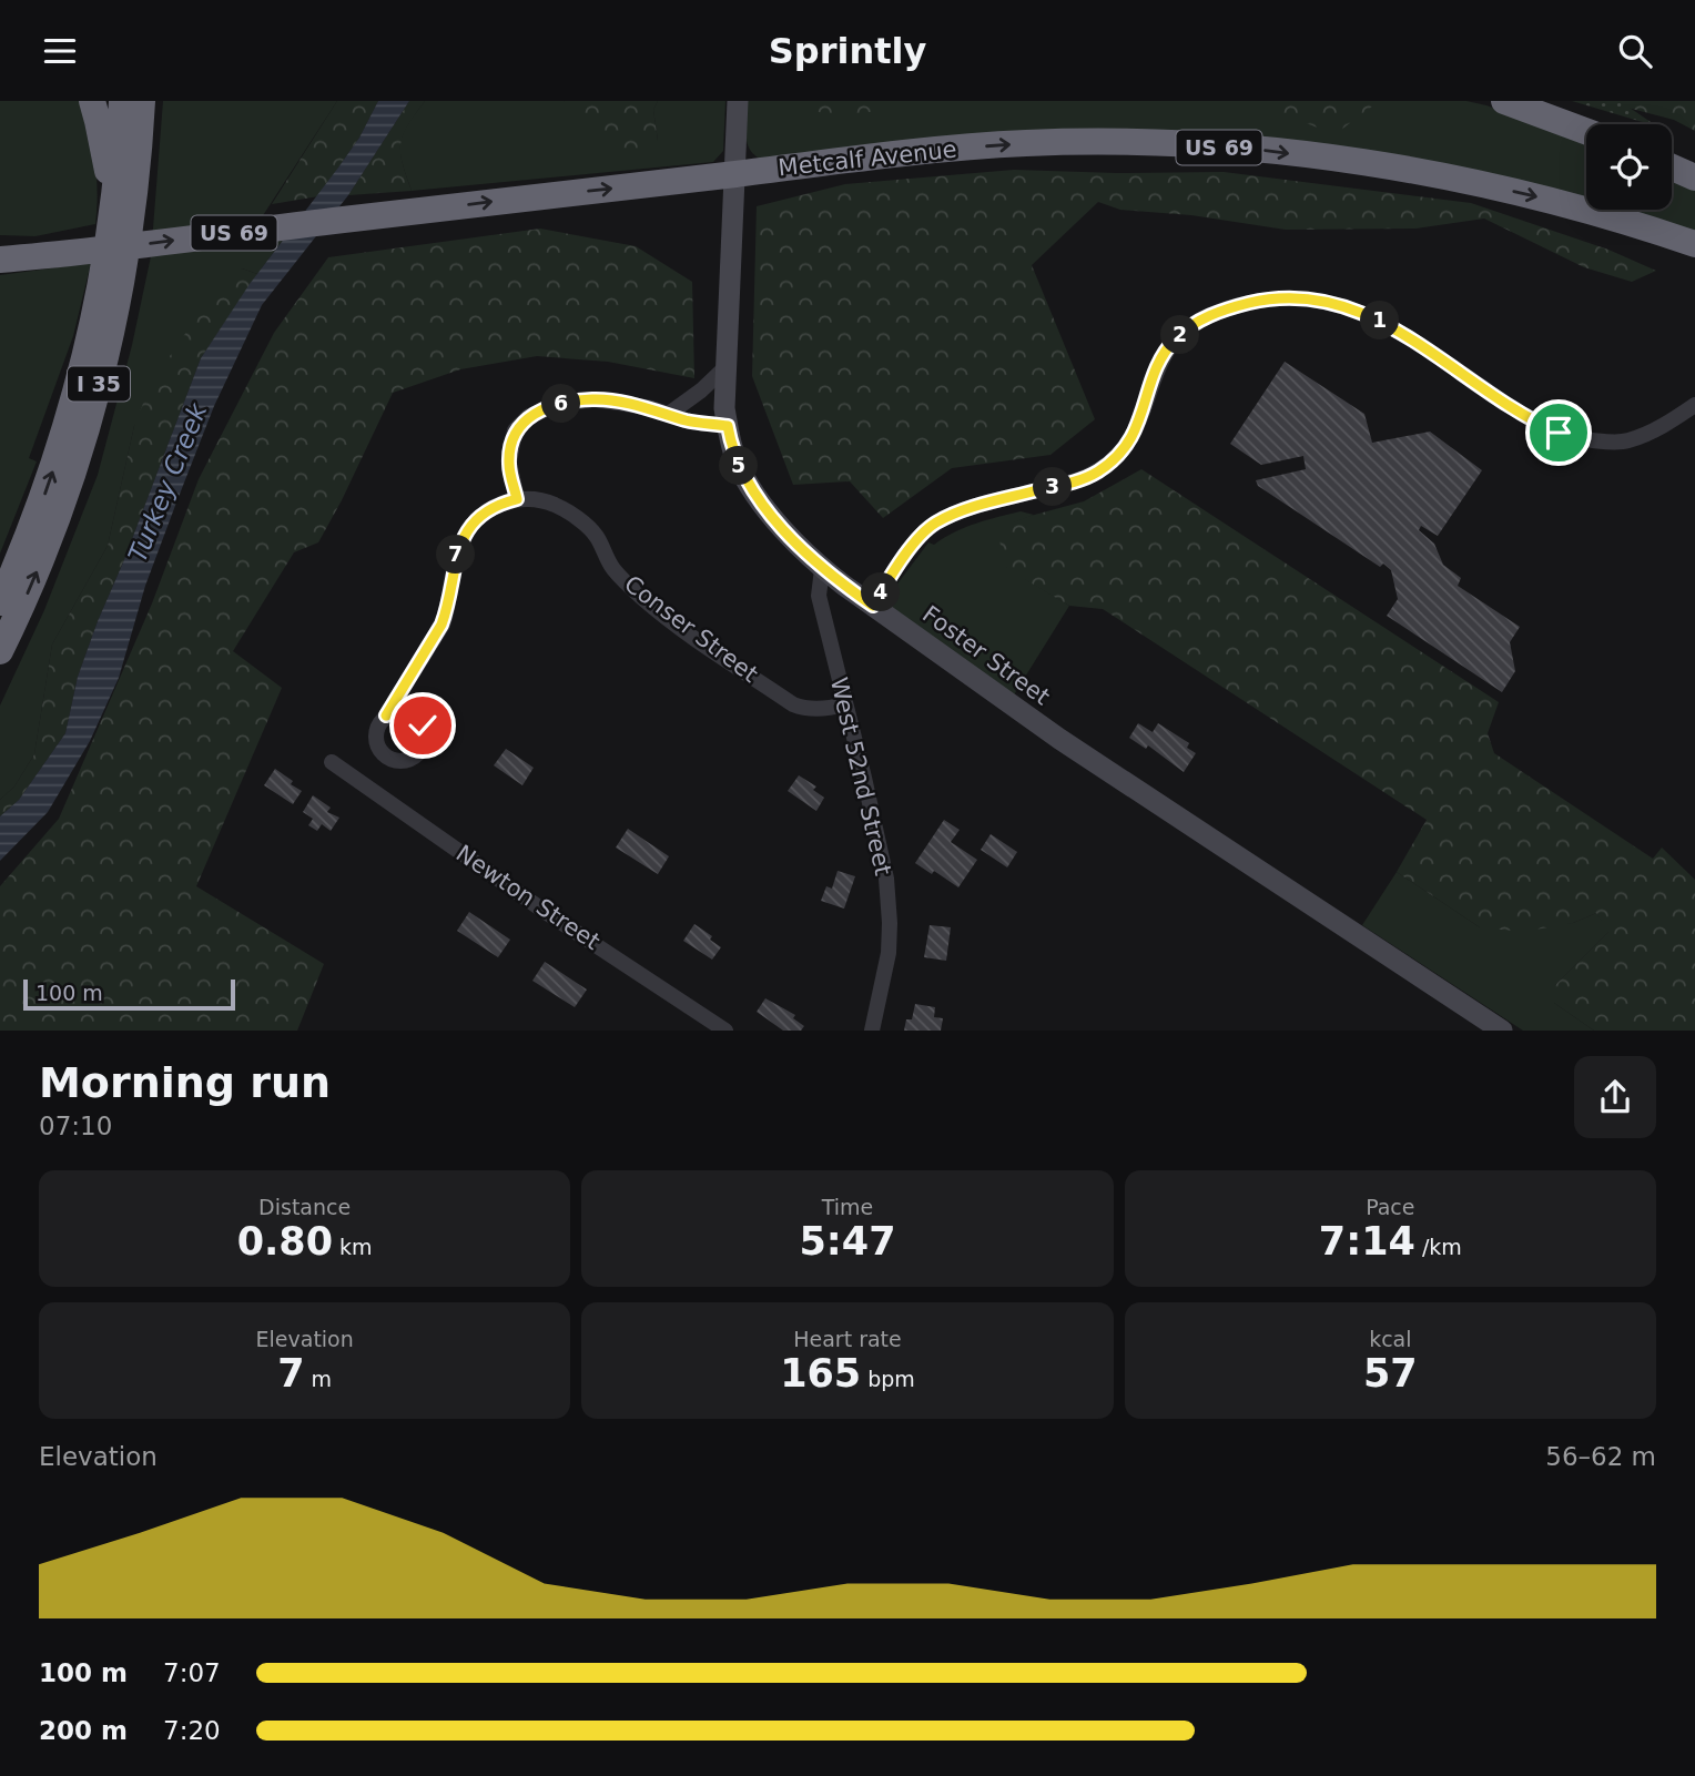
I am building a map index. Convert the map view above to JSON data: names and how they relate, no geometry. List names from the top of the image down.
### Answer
{
  "streets": {
    "highway": ["US 69", "Metcalf Avenue", "I 35"],
    "street": [
      "Conser Street",
      "Foster Street",
      "West 52nd Street",
      "Newton Street"
    ]
  },
  "crossings": [
    ["US 69", "Metcalf Avenue"],
    ["Metcalf Avenue", "Foster Street"],
    ["Conser Street", "West 52nd Street"],
    ["Foster Street", "West 52nd Street"]
  ],
  "one_way": ["Metcalf Avenue"],
  "water": ["Turkey Creek"],
  "scale_bar": "100 m",
  "page": {
    "header": "Sprintly",
    "pins": [
      "1",
      "2",
      "6",
      "5",
      "3",
      "7",
      "4"
    ],
    "scale": "100 m",
    "heading": ["Morning run", "07:10"],
    "stats": [
      ["Distance", "0.80 km"],
      ["Time", "5:47"],
      ["Pace", "7:14 /km"],
      ["Elevation", "7 m"],
      ["Heart rate", "165 bpm"],
      ["kcal", "57"]
    ],
    "chart": ["Elevation", "56–62 m"],
    "list": [
      {
        "name": "100 m",
        "note": "7:07"
      },
      {
        "name": "200 m",
        "note": "7:20"
      }
    ]
  }
}
